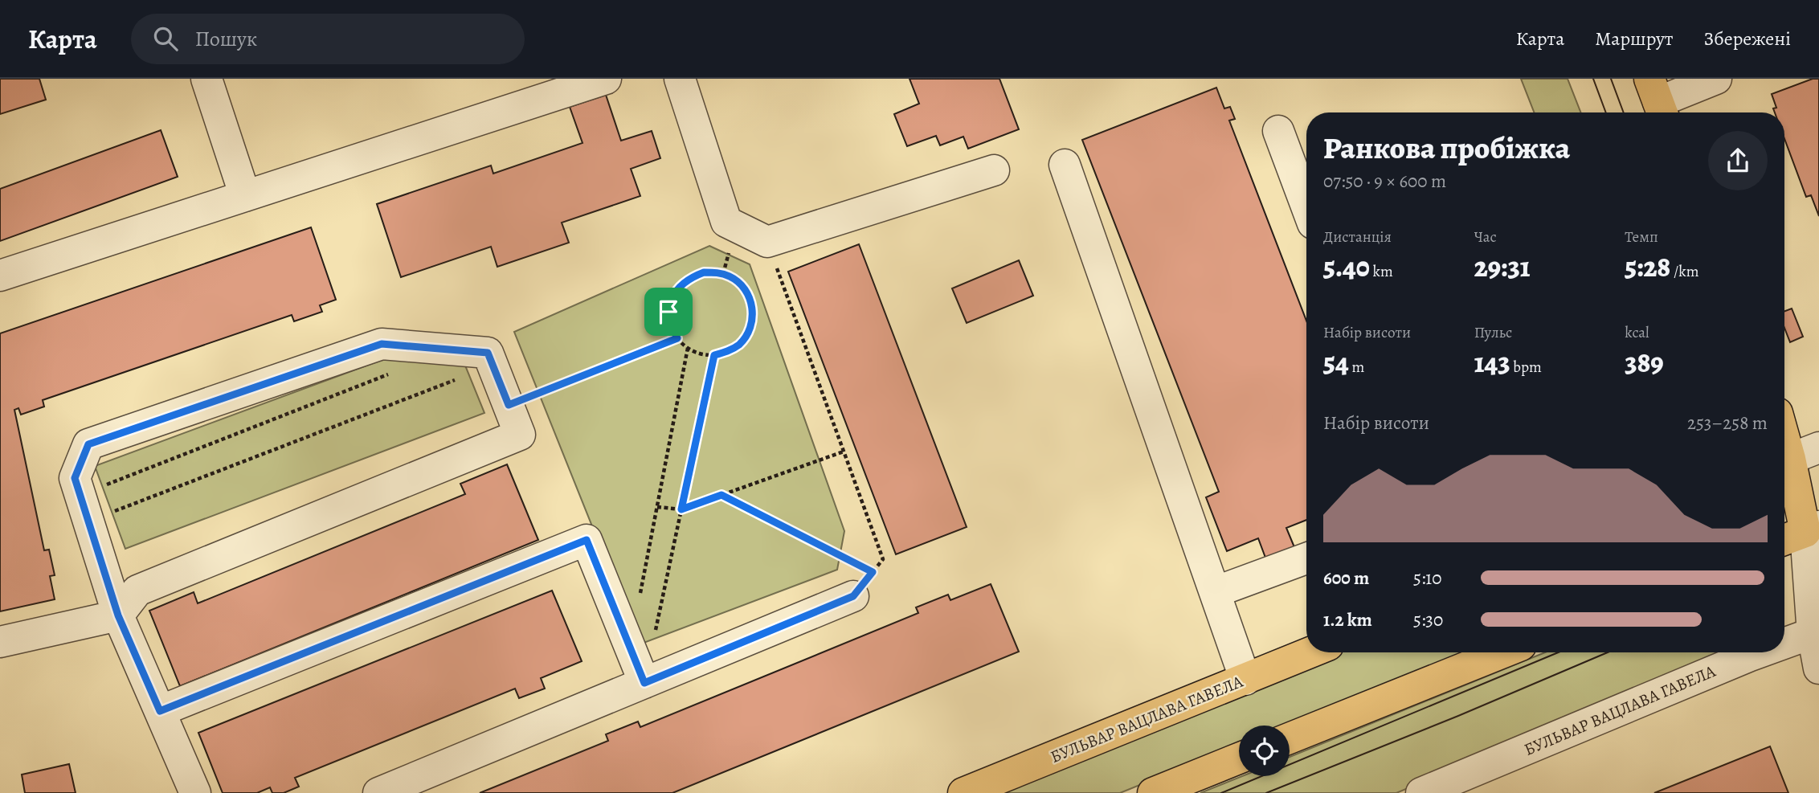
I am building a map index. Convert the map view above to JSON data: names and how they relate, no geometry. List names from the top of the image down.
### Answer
{
  "streets": {
    "main road": ["БУЛЬВАР ВАЦЛАВА ГАВЕЛА"]
  },
  "page": {
    "header": "Карта",
    "search": "Пошук",
    "nav": ["Карта", "Маршрут", "Збережені"],
    "heading": ["Ранкова пробіжка", "07:50 · 9 × 600 m"],
    "stats": [
      ["Дистанція", "5.40 km"],
      ["Час", "29:31"],
      ["Темп", "5:28 /km"],
      ["Набір висоти", "54 m"],
      ["Пульс", "143 bpm"],
      ["kcal", "389"]
    ],
    "chart": ["Набір висоти", "253–258 m"],
    "list": [
      {
        "name": "600 m",
        "note": "5:10"
      },
      {
        "name": "1.2 km",
        "note": "5:30"
      }
    ]
  }
}
